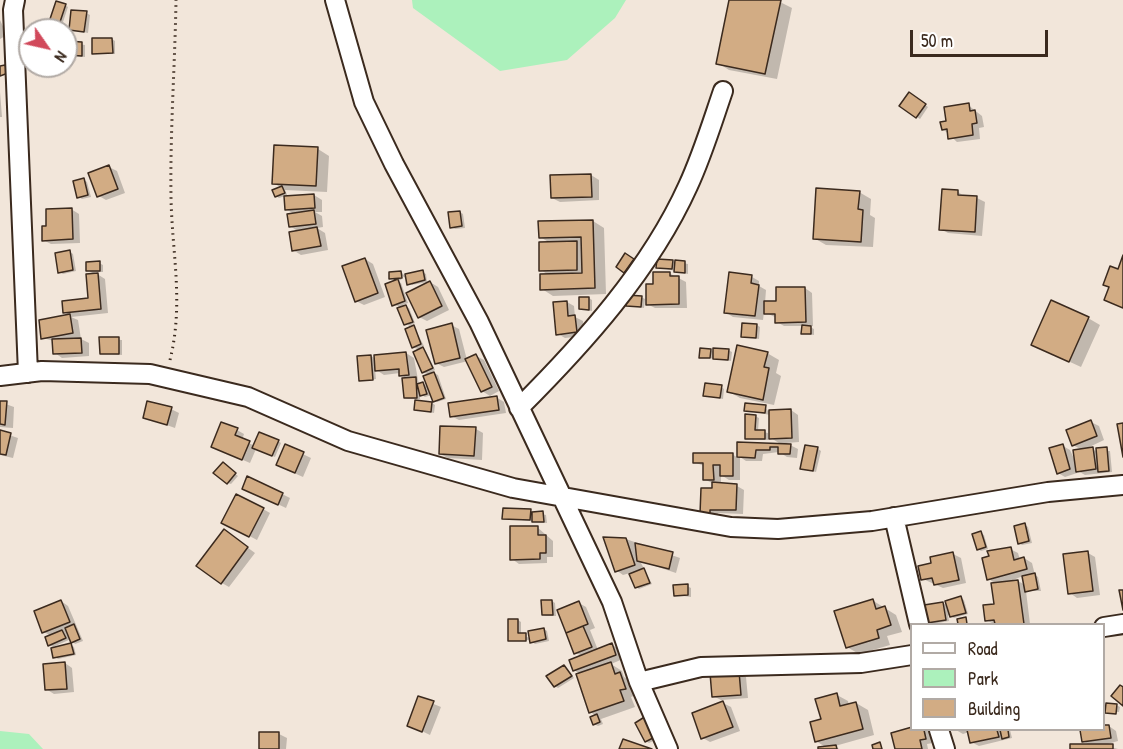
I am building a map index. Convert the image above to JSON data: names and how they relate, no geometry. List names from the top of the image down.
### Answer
{
  "legend": ["Road", "Park", "Building"],
  "scale_bar": "50 m",
  "north": "bottom right"
}
